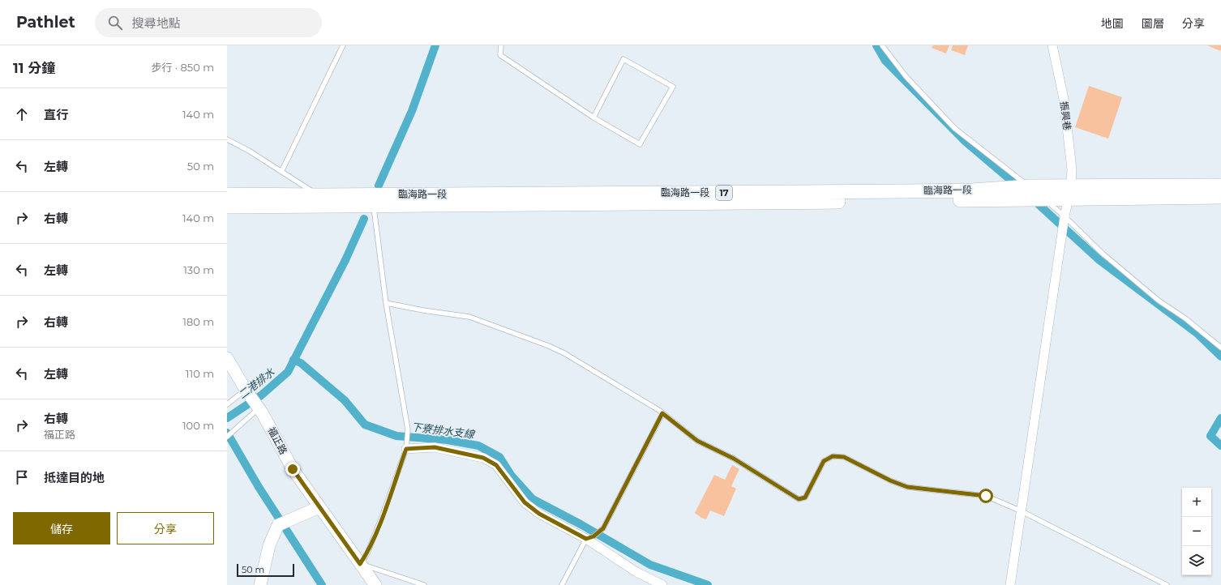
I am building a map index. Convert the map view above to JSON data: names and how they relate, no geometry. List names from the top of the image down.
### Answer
{
  "streets": {
    "main road": ["臨海路一段", "17"],
    "street": ["振興巷", "福正路"]
  },
  "crossings": [
    ["振興巷", "臨海路一段"]
  ],
  "water": ["二港排水", "下寮排水支線"],
  "scale_bar": "50 m",
  "page": {
    "header": "Pathlet",
    "search": "搜尋地點",
    "nav": ["地圖", "圖層", "分享"],
    "heading": ["11 分鐘", "步行 · 850 m"],
    "list": [
      ["直行", "140 m"],
      ["左轉", "50 m"],
      ["右轉", "140 m"],
      ["左轉", "130 m"],
      ["右轉", "180 m"],
      ["左轉", "110 m"],
      ["右轉", "福正路", "100 m"],
      "抵達目的地"
    ],
    "map_buttons": ["+", "−"],
    "buttons": ["儲存", "分享"],
    "scale": "50 m"
  }
}
